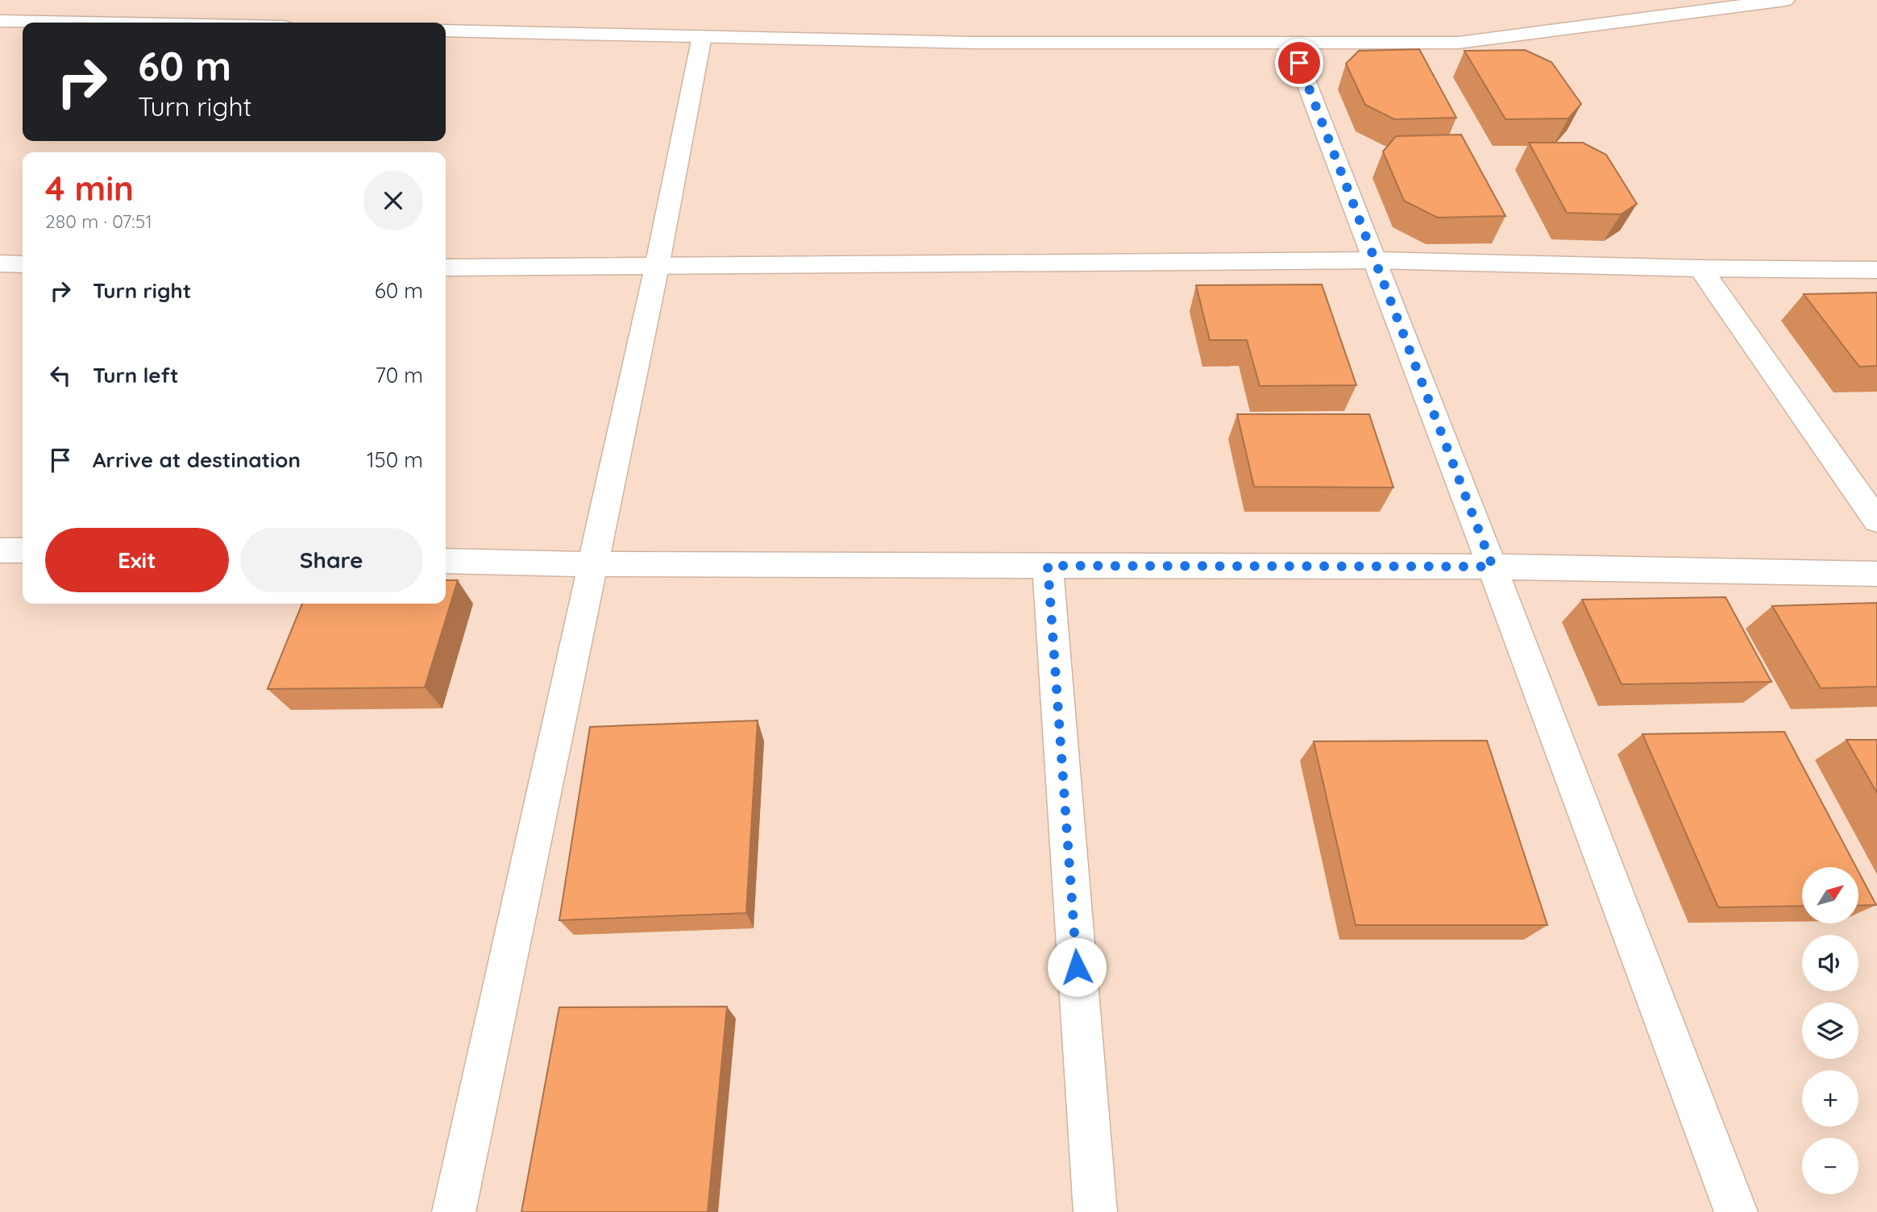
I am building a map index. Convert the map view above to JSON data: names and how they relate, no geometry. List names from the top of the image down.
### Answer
{
  "north": "top right",
  "page": {
    "turn": ["60 m", "Turn right"],
    "heading": ["4 min", "280 m · 07:51"],
    "list": [
      {
        "name": "Turn right",
        "value": "60 m"
      },
      {
        "name": "Turn left",
        "value": "70 m"
      },
      {
        "name": "Arrive at destination",
        "value": "150 m"
      }
    ],
    "buttons": ["Exit", "Share"],
    "map_buttons": ["+", "−"]
  }
}
